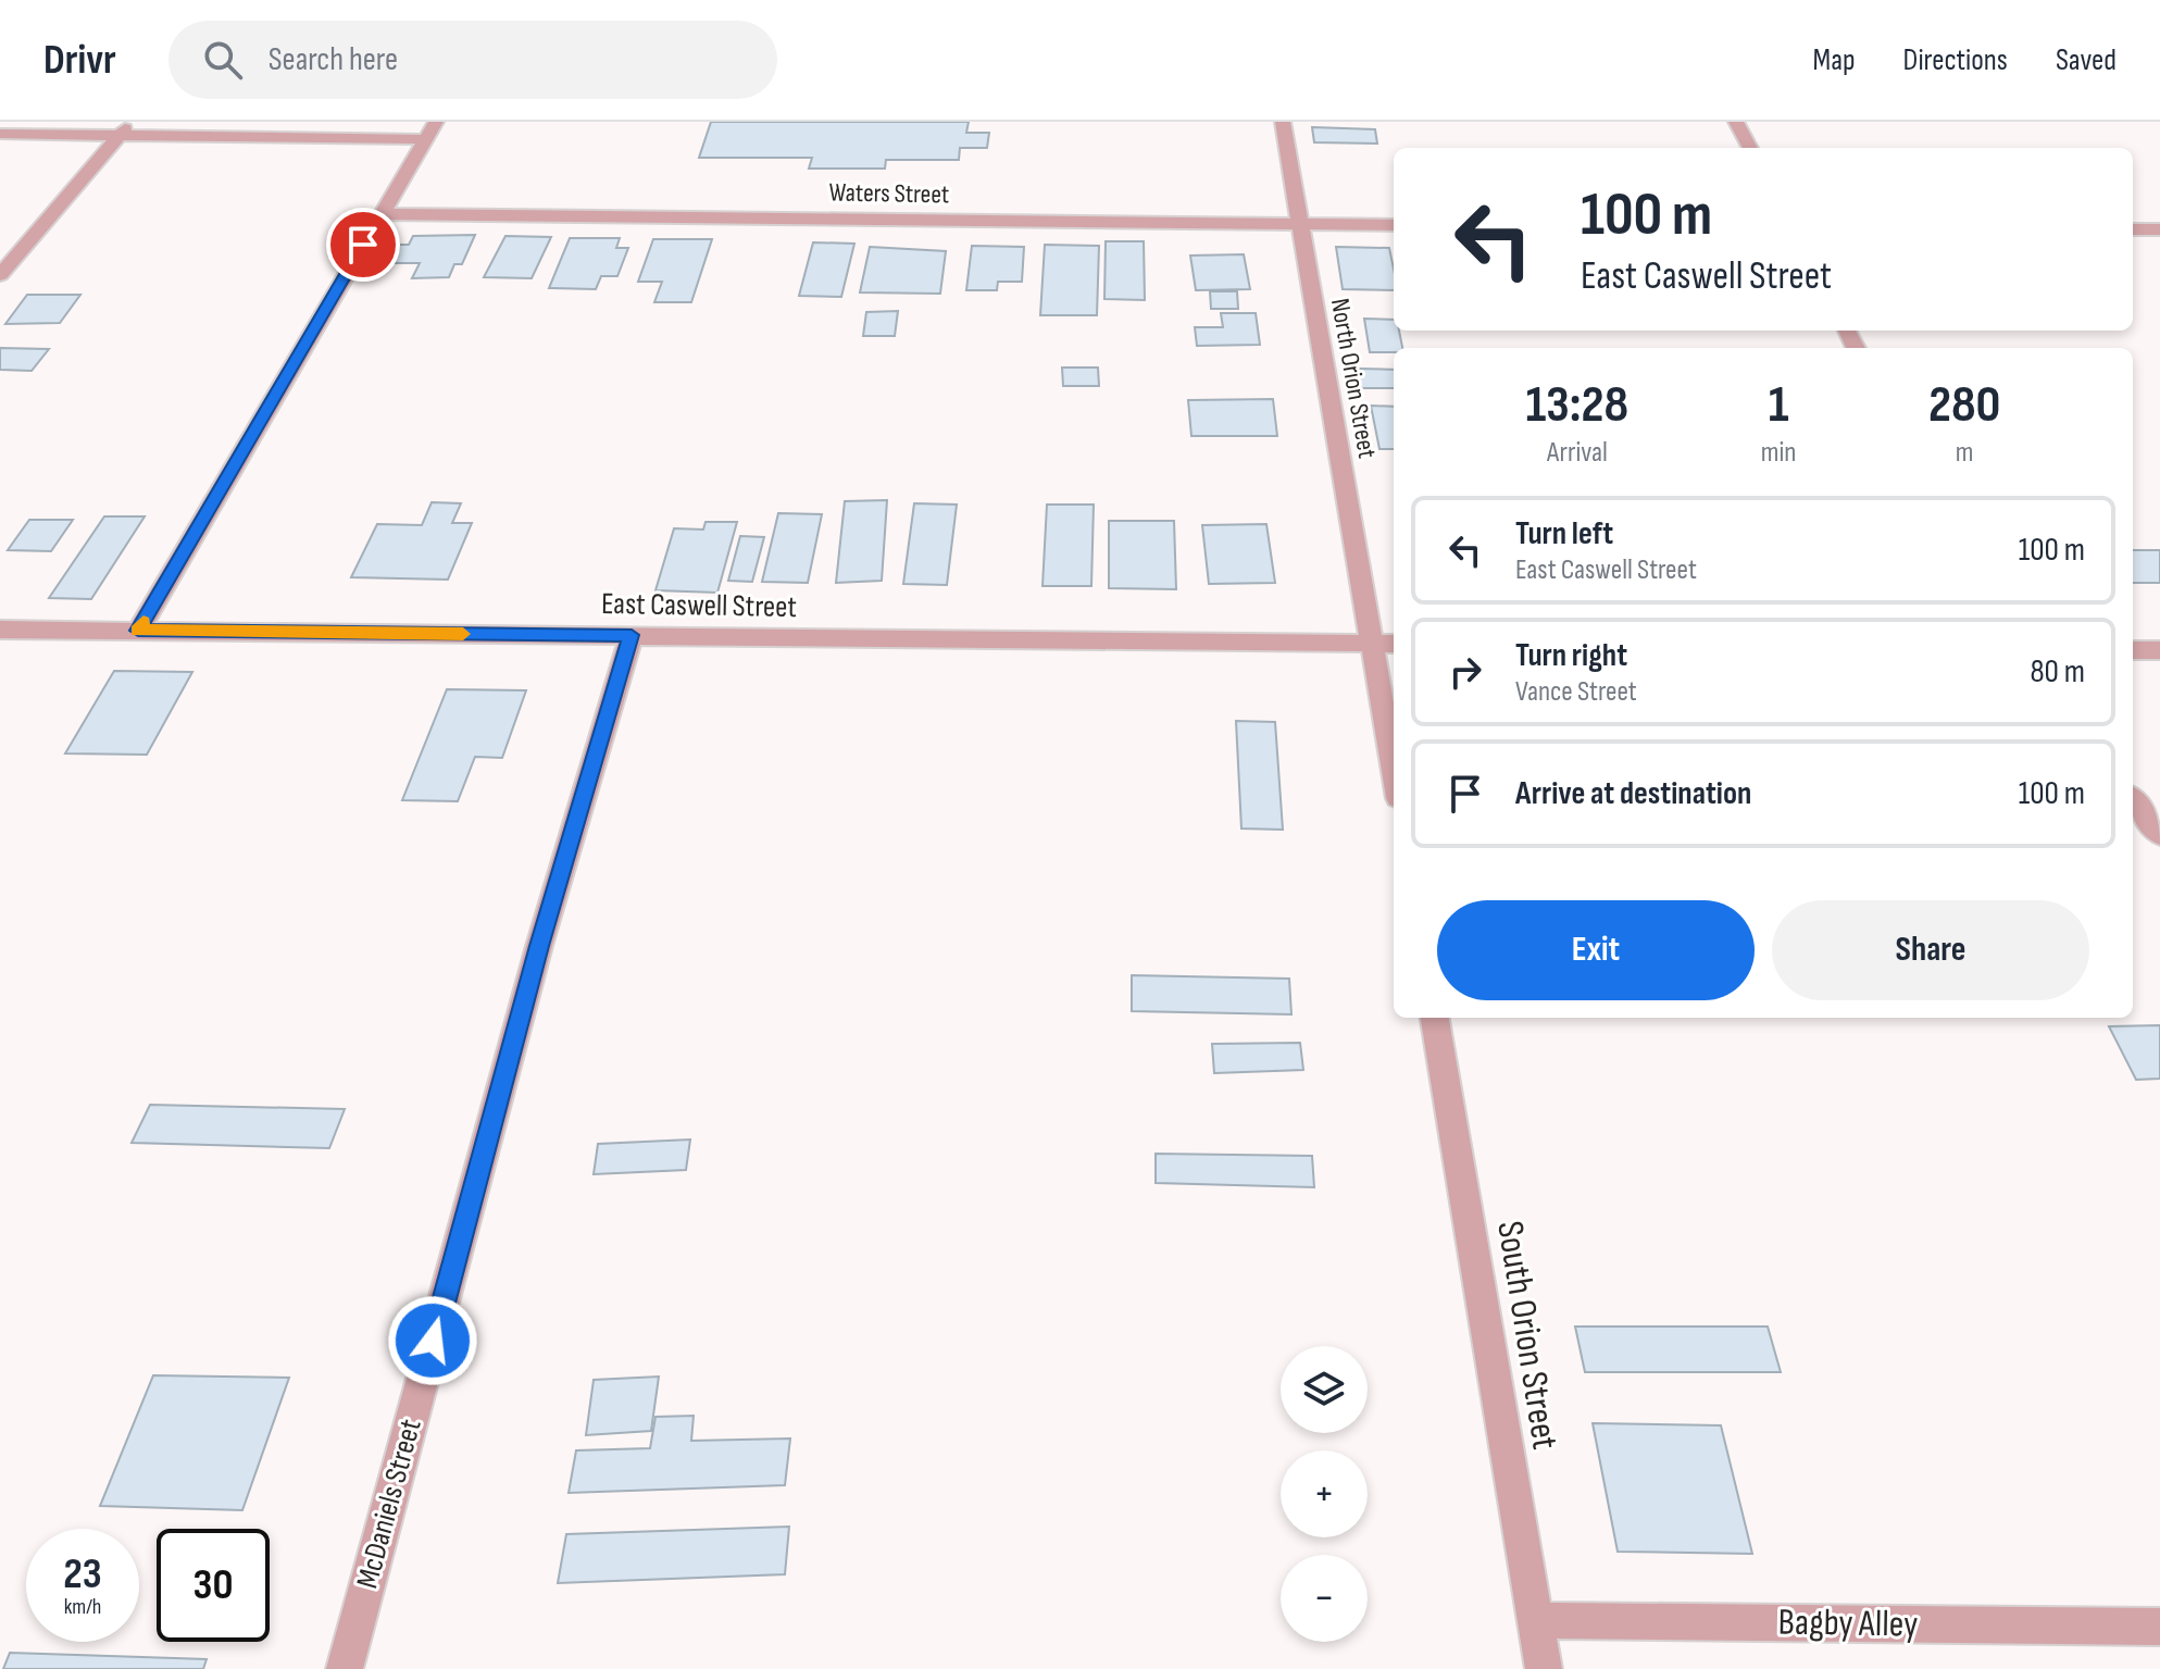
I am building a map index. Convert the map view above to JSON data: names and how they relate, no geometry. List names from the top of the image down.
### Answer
{
  "streets": {
    "street": [
      "Waters Street",
      "North Orion Street",
      "East Caswell Street",
      "South Orion Street",
      "McDaniels Street",
      "Bagby Alley"
    ]
  },
  "crossings": [
    ["Waters Street", "North Orion Street"],
    ["North Orion Street", "East Caswell Street"],
    ["East Caswell Street", "McDaniels Street"],
    ["South Orion Street", "Bagby Alley"]
  ],
  "page": {
    "header": "Drivr",
    "search": "Search here",
    "nav": ["Map", "Directions", "Saved"],
    "turn": ["100 m", "East Caswell Street"],
    "eta": [
      "13:28",
      "Arrival",
      "1",
      "min",
      "280",
      "m"
    ],
    "list": [
      {
        "name": "Turn left",
        "note": "East Caswell Street",
        "value": "100 m"
      },
      {
        "name": "Turn right",
        "note": "Vance Street",
        "value": "80 m"
      },
      {
        "name": "Arrive at destination",
        "value": "100 m"
      }
    ],
    "buttons": ["Exit", "Share"],
    "map_buttons": ["+", "−"],
    "speed": "23 km/h",
    "limit": "30"
  }
}
